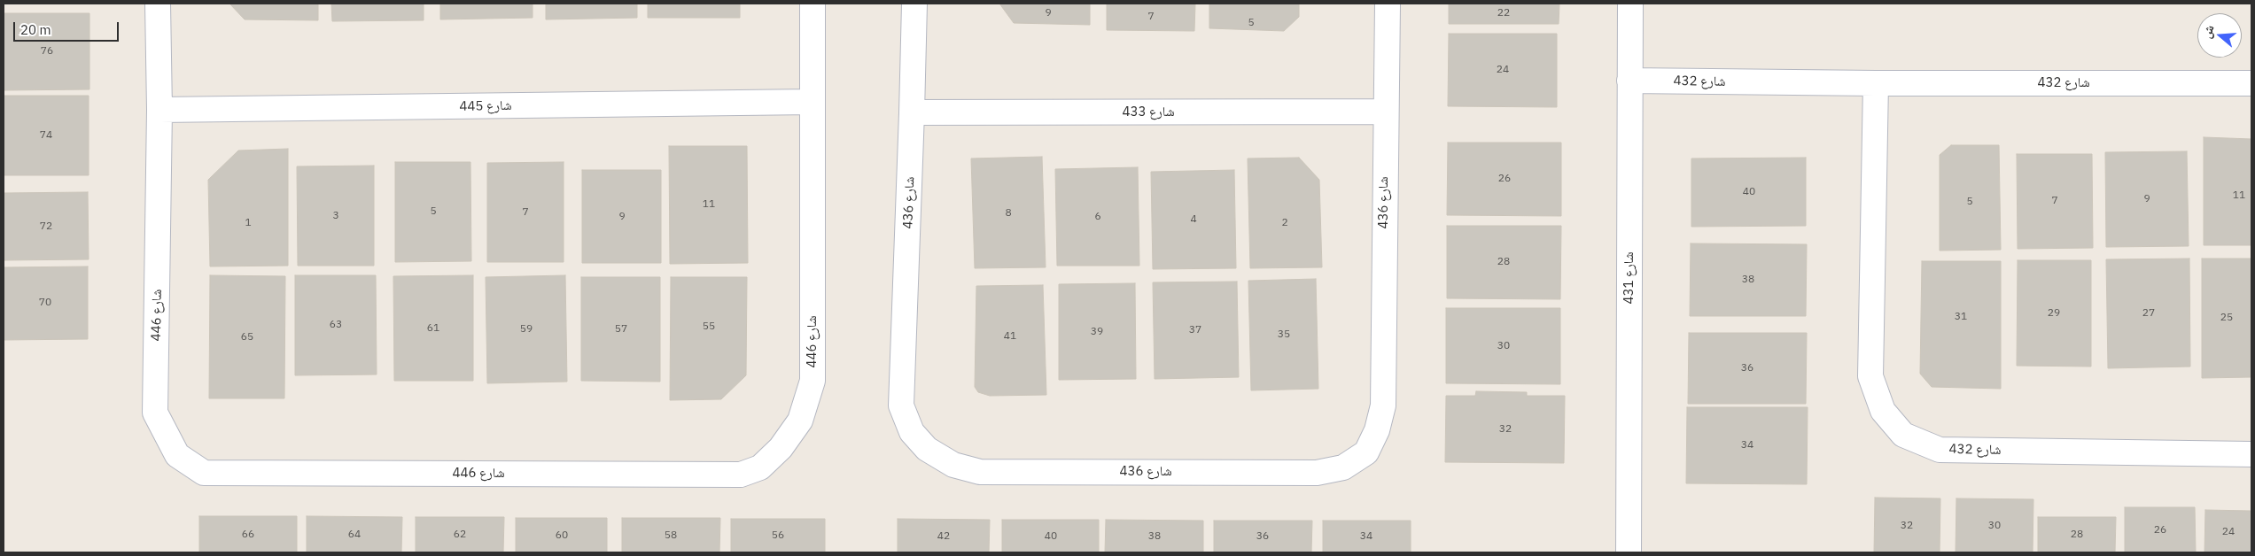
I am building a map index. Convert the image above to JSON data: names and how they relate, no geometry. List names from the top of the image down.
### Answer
{
  "streets": {
    "street": [
      "شارع 432",
      "شارع 445",
      "شارع 433",
      "شارع 436",
      "شارع 431",
      "شارع 446"
    ]
  },
  "crossings": [
    ["شارع 432", "شارع 431"],
    ["شارع 445", "شارع 446"],
    ["شارع 433", "شارع 436"]
  ],
  "house_numbers": [
    "9",
    "22",
    "7",
    "5",
    "76",
    "24",
    "74",
    "26",
    "40",
    "11",
    "9",
    "7",
    "5",
    "11",
    "5",
    "7",
    "8",
    "3",
    "9",
    "6",
    "4",
    "1",
    "2",
    "72",
    "28",
    "38",
    "70",
    "29",
    "27",
    "31",
    "25",
    "63",
    "55",
    "61",
    "59",
    "57",
    "37",
    "39",
    "35",
    "41",
    "65",
    "30",
    "36",
    "32",
    "34",
    "32",
    "30",
    "26",
    "24",
    "66",
    "64",
    "62",
    "28",
    "60",
    "58",
    "56",
    "42",
    "40",
    "38",
    "36",
    "34"
  ],
  "scale_bar": "20 m",
  "north": "left"
}
